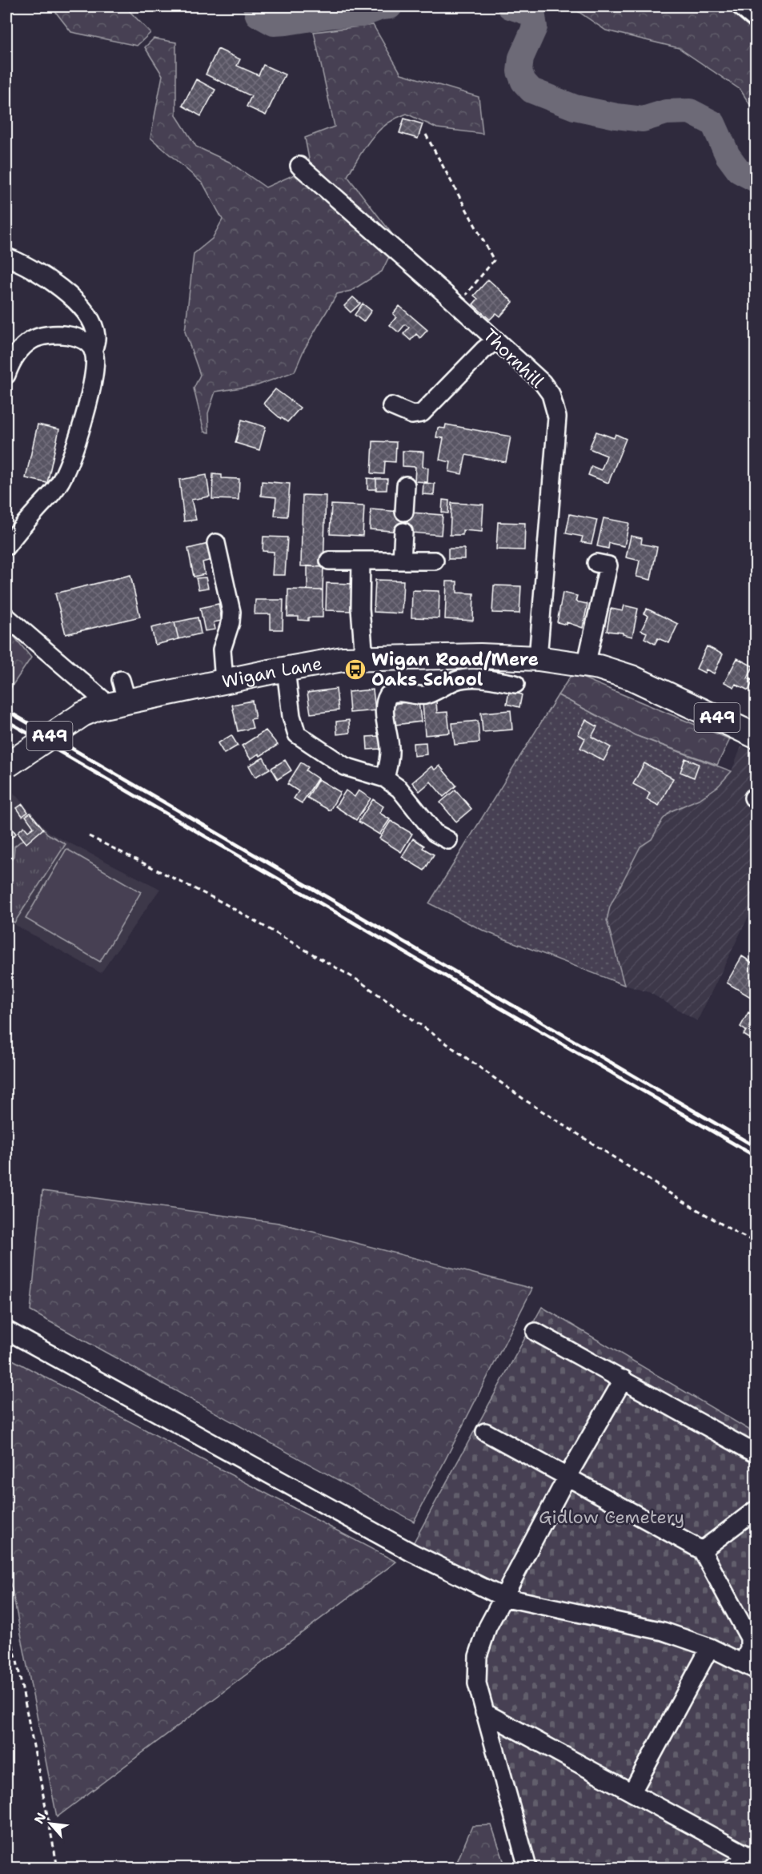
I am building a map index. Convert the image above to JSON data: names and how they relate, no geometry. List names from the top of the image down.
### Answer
{
  "streets": {
    "highway": ["Wigan Lane", "A49"],
    "street": ["Thornhill"]
  },
  "crossings": [
    ["Thornhill", "Wigan Lane"],
    ["Wigan Lane", "A49"]
  ],
  "parks": ["Gidlow Cemetery"],
  "places": {
    "bus stop": ["Wigan Road/Mere Oaks School"]
  },
  "north": "top left"
}
